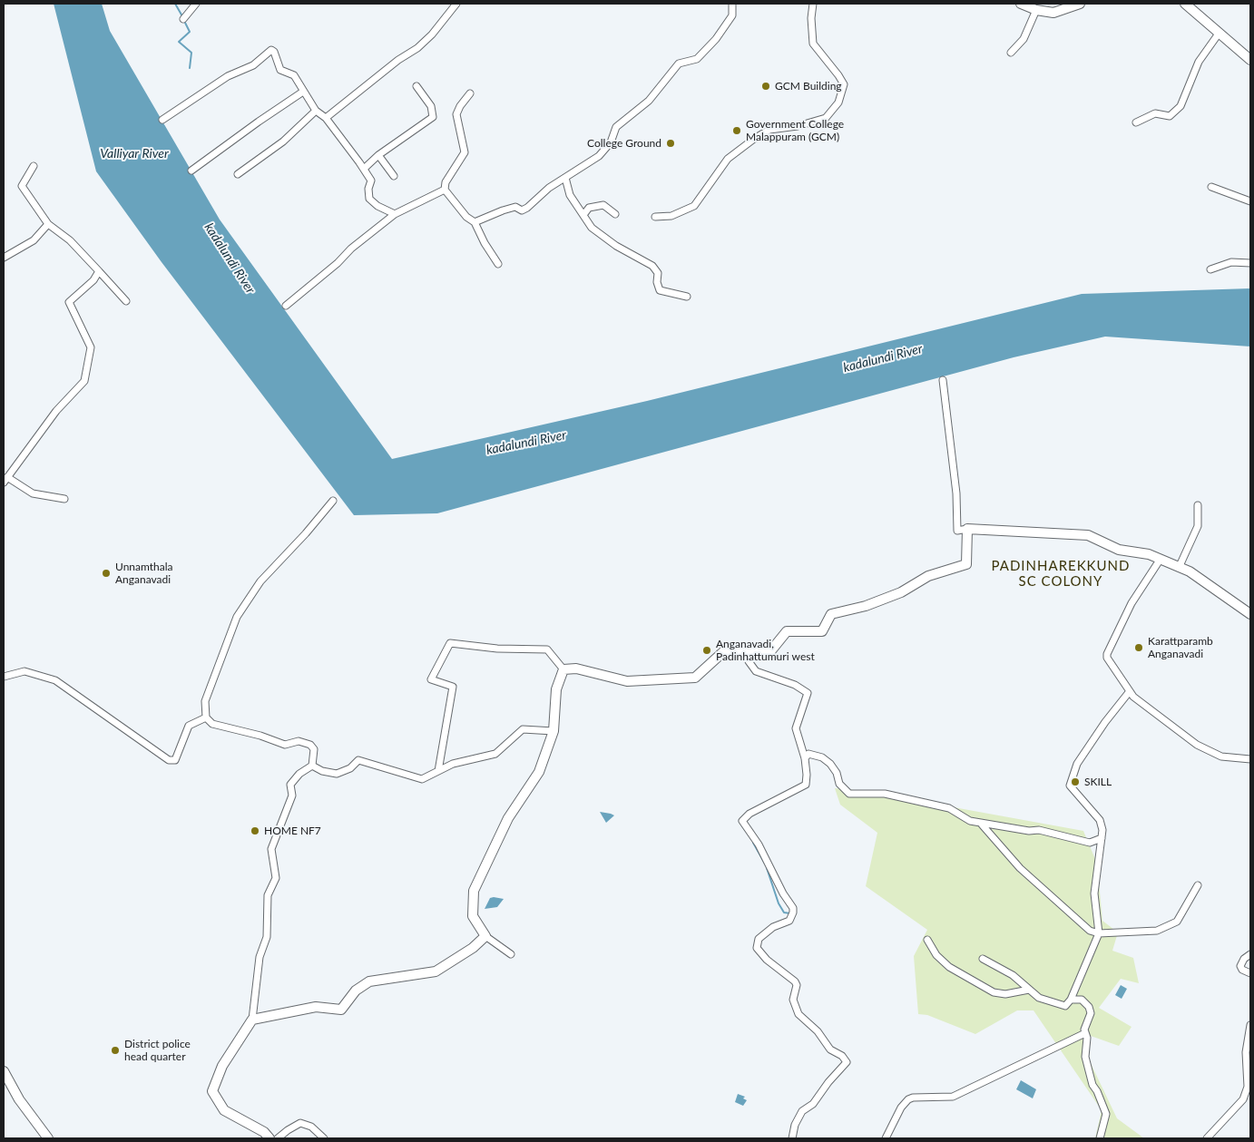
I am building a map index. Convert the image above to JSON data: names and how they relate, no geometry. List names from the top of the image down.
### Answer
{
  "districts": ["PADINHAREKKUND SC COLONY"],
  "water": ["Valliyar River", "kadalundi River"],
  "places": [
    "GCM Building",
    "Government College Malappuram (GCM)",
    "College Ground",
    "Unnamthala Anganavadi",
    "Karattparamb Anganavadi",
    "Anganavadi, Padinhattumuri west",
    "SKILL",
    "HOME NF7",
    "District police head quarter"
  ]
}
